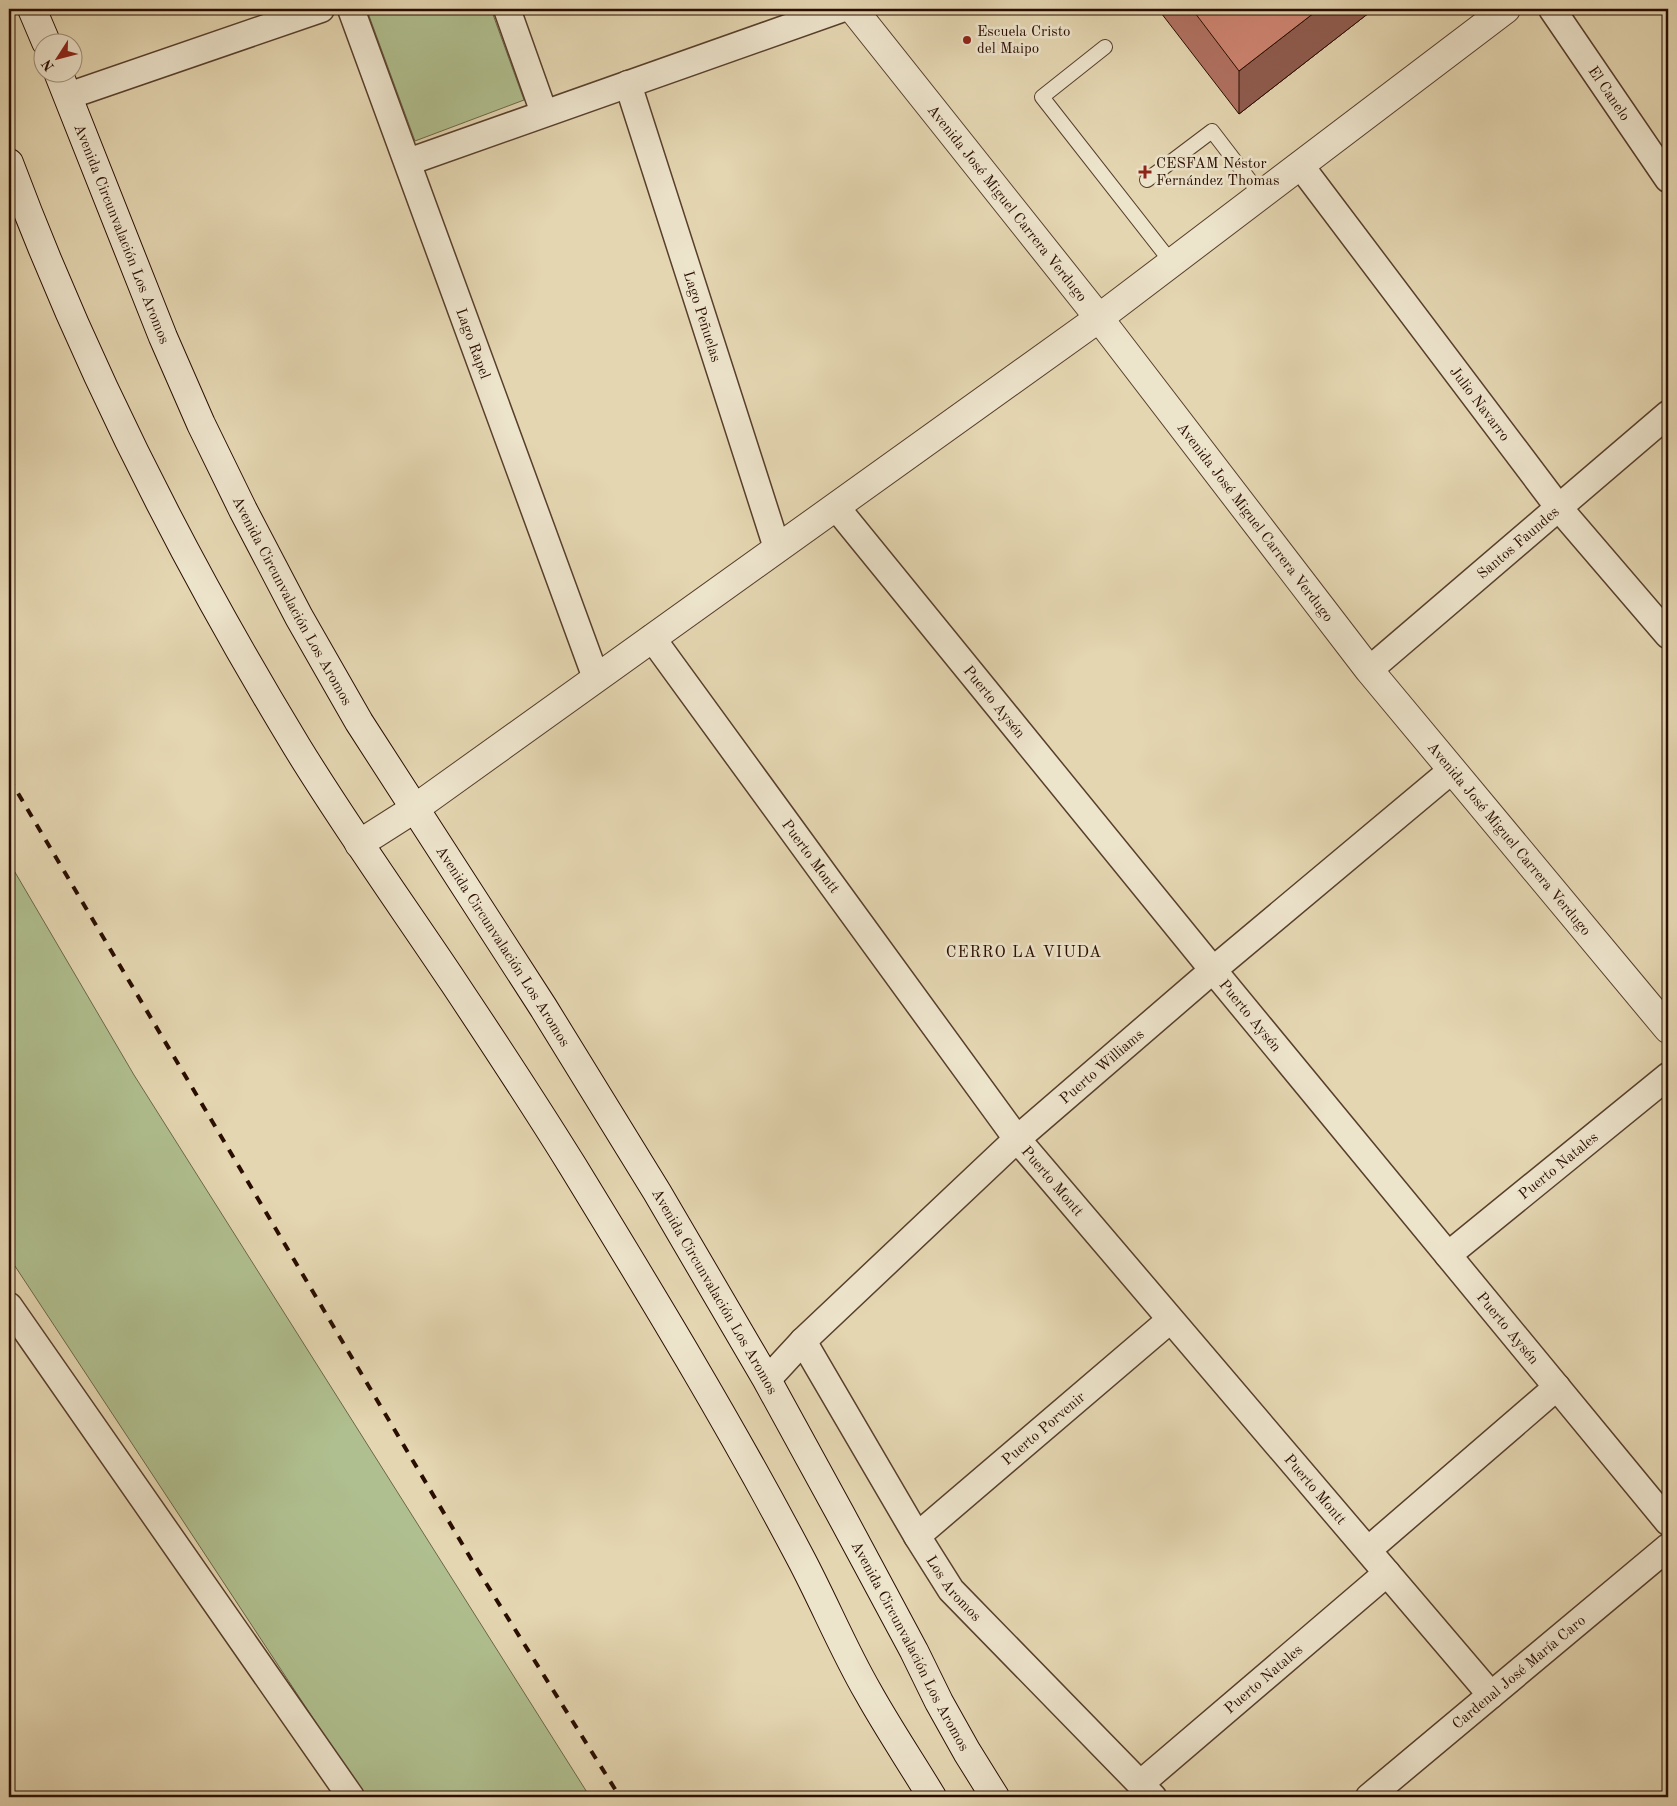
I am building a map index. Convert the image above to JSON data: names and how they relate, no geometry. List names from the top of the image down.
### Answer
{
  "streets": {
    "main road": ["Avenida José Miguel Carrera Verdugo", "Avenida Circunvalación Los Aromos"],
    "street": [
      "El Canelo",
      "Lago Peñuelas",
      "Lago Rapel",
      "Julio Navarro",
      "Santos Faundes",
      "Puerto Aysén",
      "Puerto Montt",
      "Puerto Williams",
      "Puerto Natales",
      "Puerto Porvenir",
      "Los Aromos",
      "Cardenal José María Caro"
    ]
  },
  "crossings": [
    ["Avenida José Miguel Carrera Verdugo", "Santos Faundes"],
    ["Avenida José Miguel Carrera Verdugo", "Puerto Williams"],
    ["Avenida Circunvalación Los Aromos", "Puerto Williams"],
    ["Julio Navarro", "Santos Faundes"],
    ["Puerto Aysén", "Puerto Williams"],
    ["Puerto Aysén", "Puerto Natales"],
    ["Puerto Montt", "Puerto Williams"],
    ["Puerto Montt", "Puerto Natales"],
    ["Puerto Montt", "Puerto Porvenir"],
    ["Puerto Montt", "Cardenal José María Caro"],
    ["Puerto Williams", "Los Aromos"],
    ["Puerto Natales", "Los Aromos"],
    ["Puerto Porvenir", "Los Aromos"]
  ],
  "districts": ["CERRO LA VIUDA"],
  "places": {
    "other": ["Escuela Cristo del Maipo"],
    "health": ["CESFAM Néstor Fernández Thomas"]
  },
  "north": "bottom left"
}
